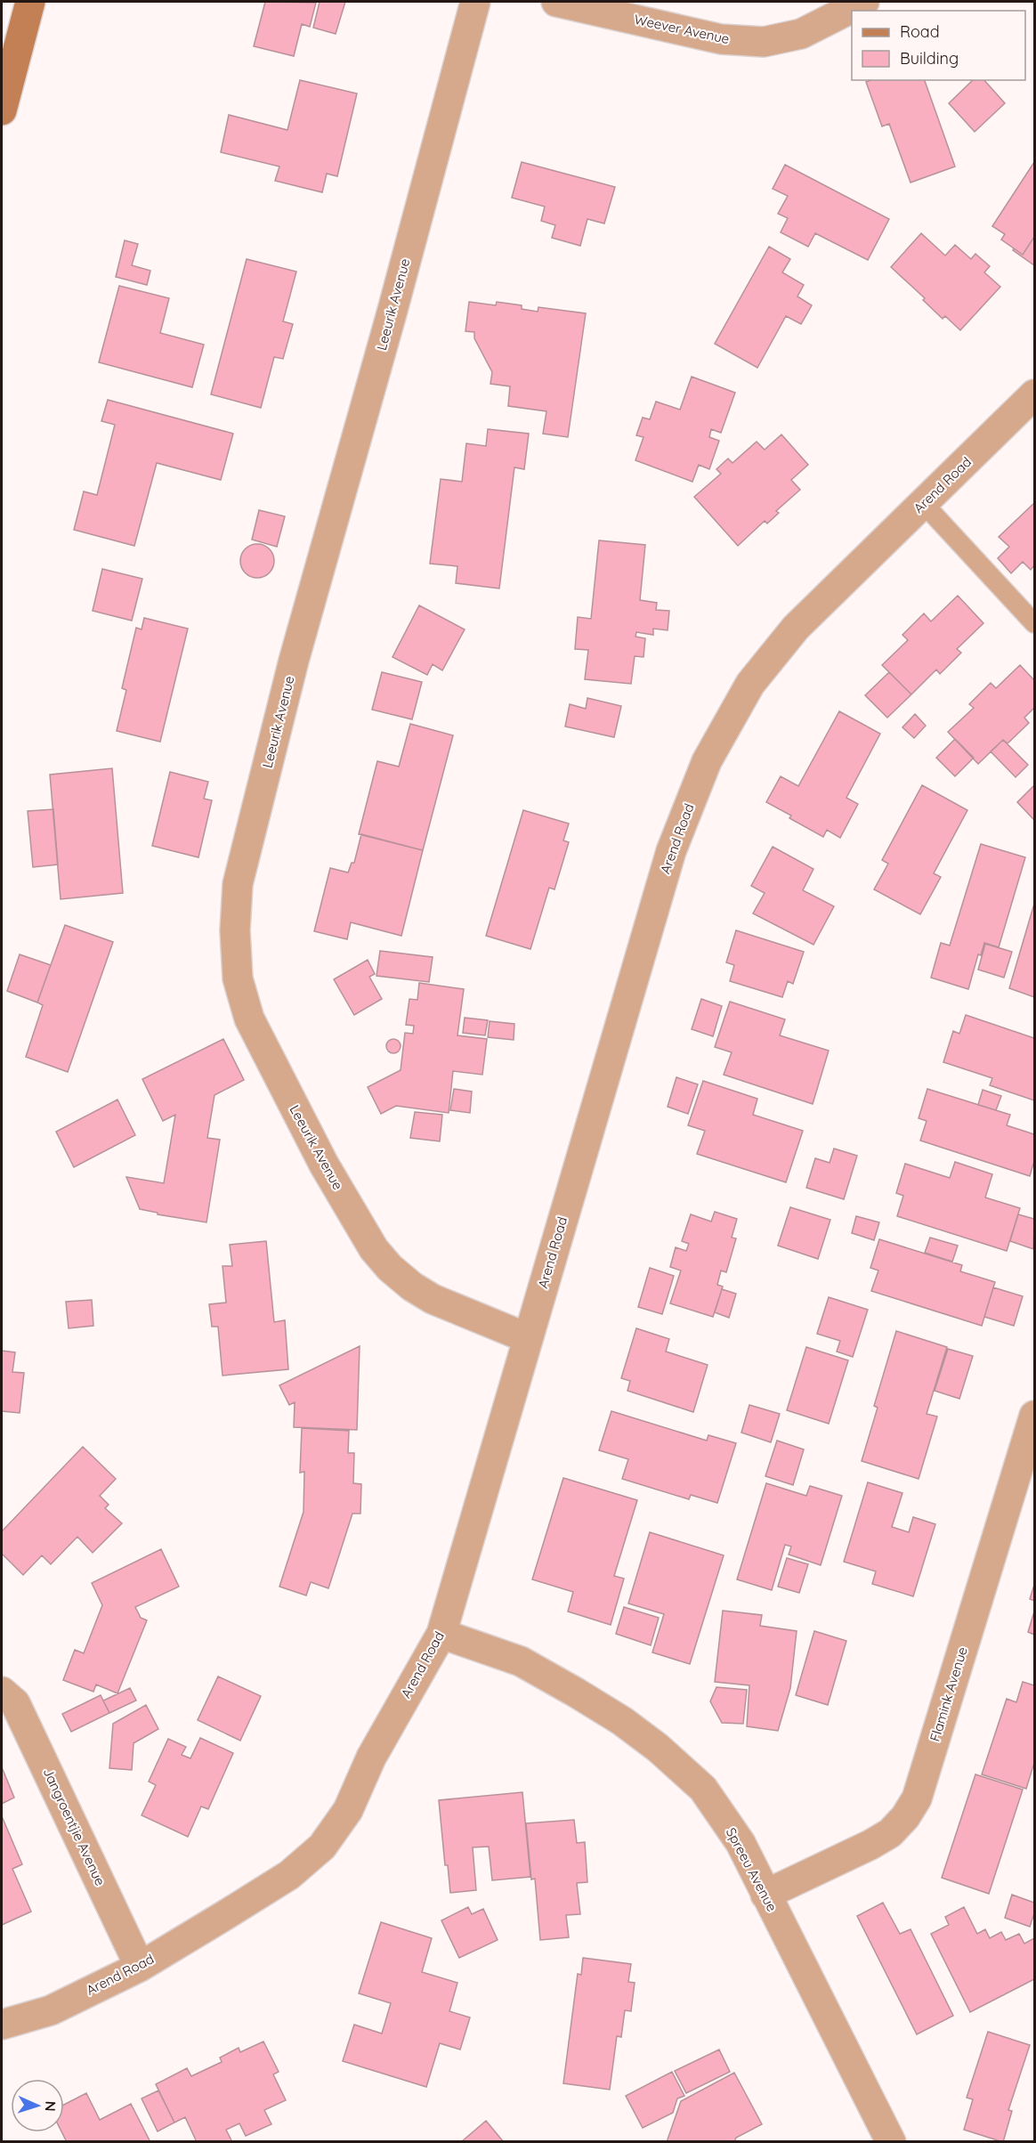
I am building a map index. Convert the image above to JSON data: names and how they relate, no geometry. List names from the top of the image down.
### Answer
{
  "streets": {
    "street": [
      "Weever Avenue",
      "Leeurik Avenue",
      "Arend Road",
      "Flamink Avenue",
      "Jangroentjie Avenue",
      "Spreeu Avenue"
    ]
  },
  "crossings": [
    ["Leeurik Avenue", "Arend Road"],
    ["Arend Road", "Jangroentjie Avenue"],
    ["Arend Road", "Spreeu Avenue"],
    ["Flamink Avenue", "Spreeu Avenue"]
  ],
  "legend": ["Road", "Building"],
  "north": "right"
}
